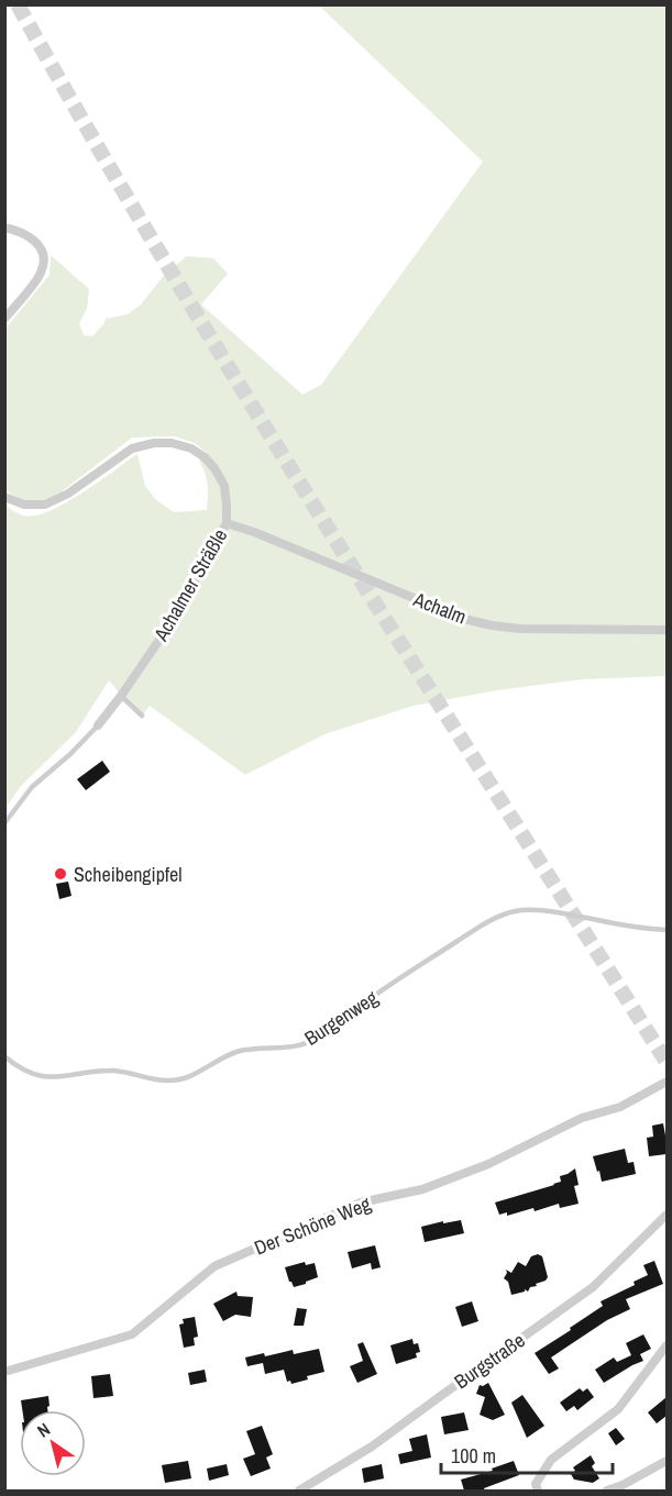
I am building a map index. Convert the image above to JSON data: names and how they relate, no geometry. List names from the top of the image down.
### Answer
{
  "streets": {
    "street": [
      "Achalmer Sträßle",
      "Achalm",
      "Der Schöne Weg",
      "Burgstraße"
    ],
    "lane": ["Burgenweg"]
  },
  "crossings": [
    ["Achalmer Sträßle", "Achalm"]
  ],
  "places": ["Scheibengipfel"],
  "scale_bar": "100 m",
  "north": "top left"
}
